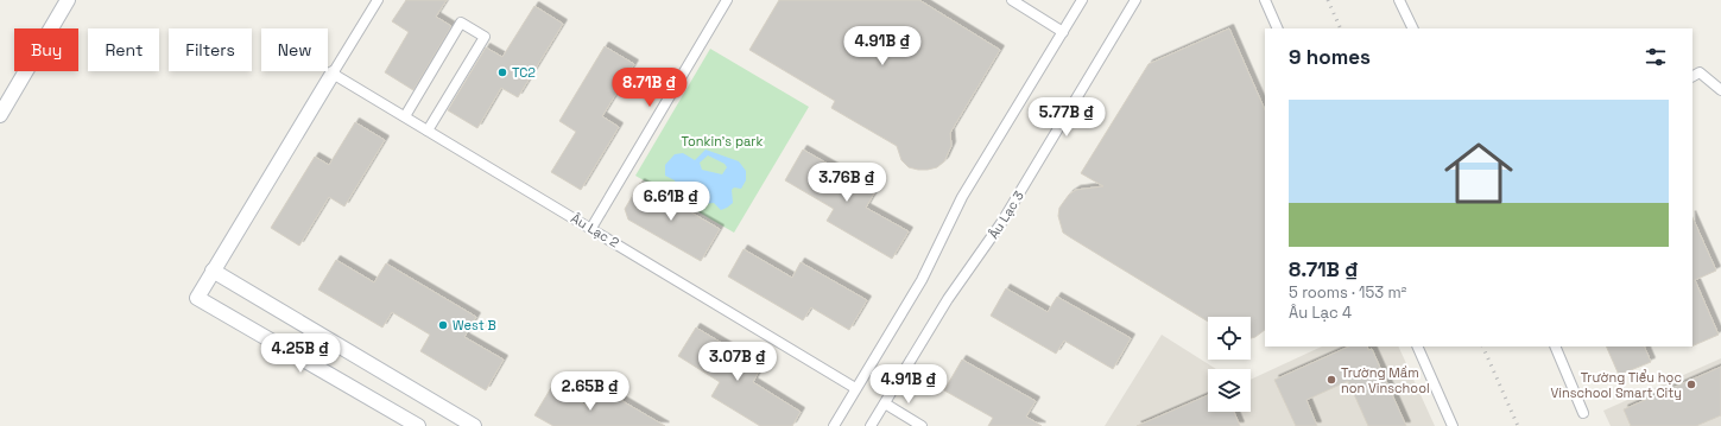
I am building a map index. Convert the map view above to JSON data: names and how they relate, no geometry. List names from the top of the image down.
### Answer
{
  "streets": {
    "street": ["Âu Lạc 3", "Âu Lạc 2"]
  },
  "parks": ["Tonkin's park"],
  "places": [
    "TC2",
    "West B",
    "Trường Mầm non Vinschool",
    "Trường Tiểu học Vinschool Smart City"
  ],
  "page": {
    "price": [
      "4.91B ₫",
      "8.71B ₫",
      "5.77B ₫",
      "3.76B ₫",
      "6.61B ₫",
      "4.25B ₫",
      "3.07B ₫",
      "4.91B ₫",
      "2.65B ₫"
    ],
    "chip": [
      "Buy",
      "Rent",
      "Filters",
      "New"
    ],
    "heading": "9 homes",
    "list": [
      {
        "name": "8.71B ₫",
        "note": "5 rooms · 153 m² · Âu Lạc 4"
      }
    ]
  }
}
